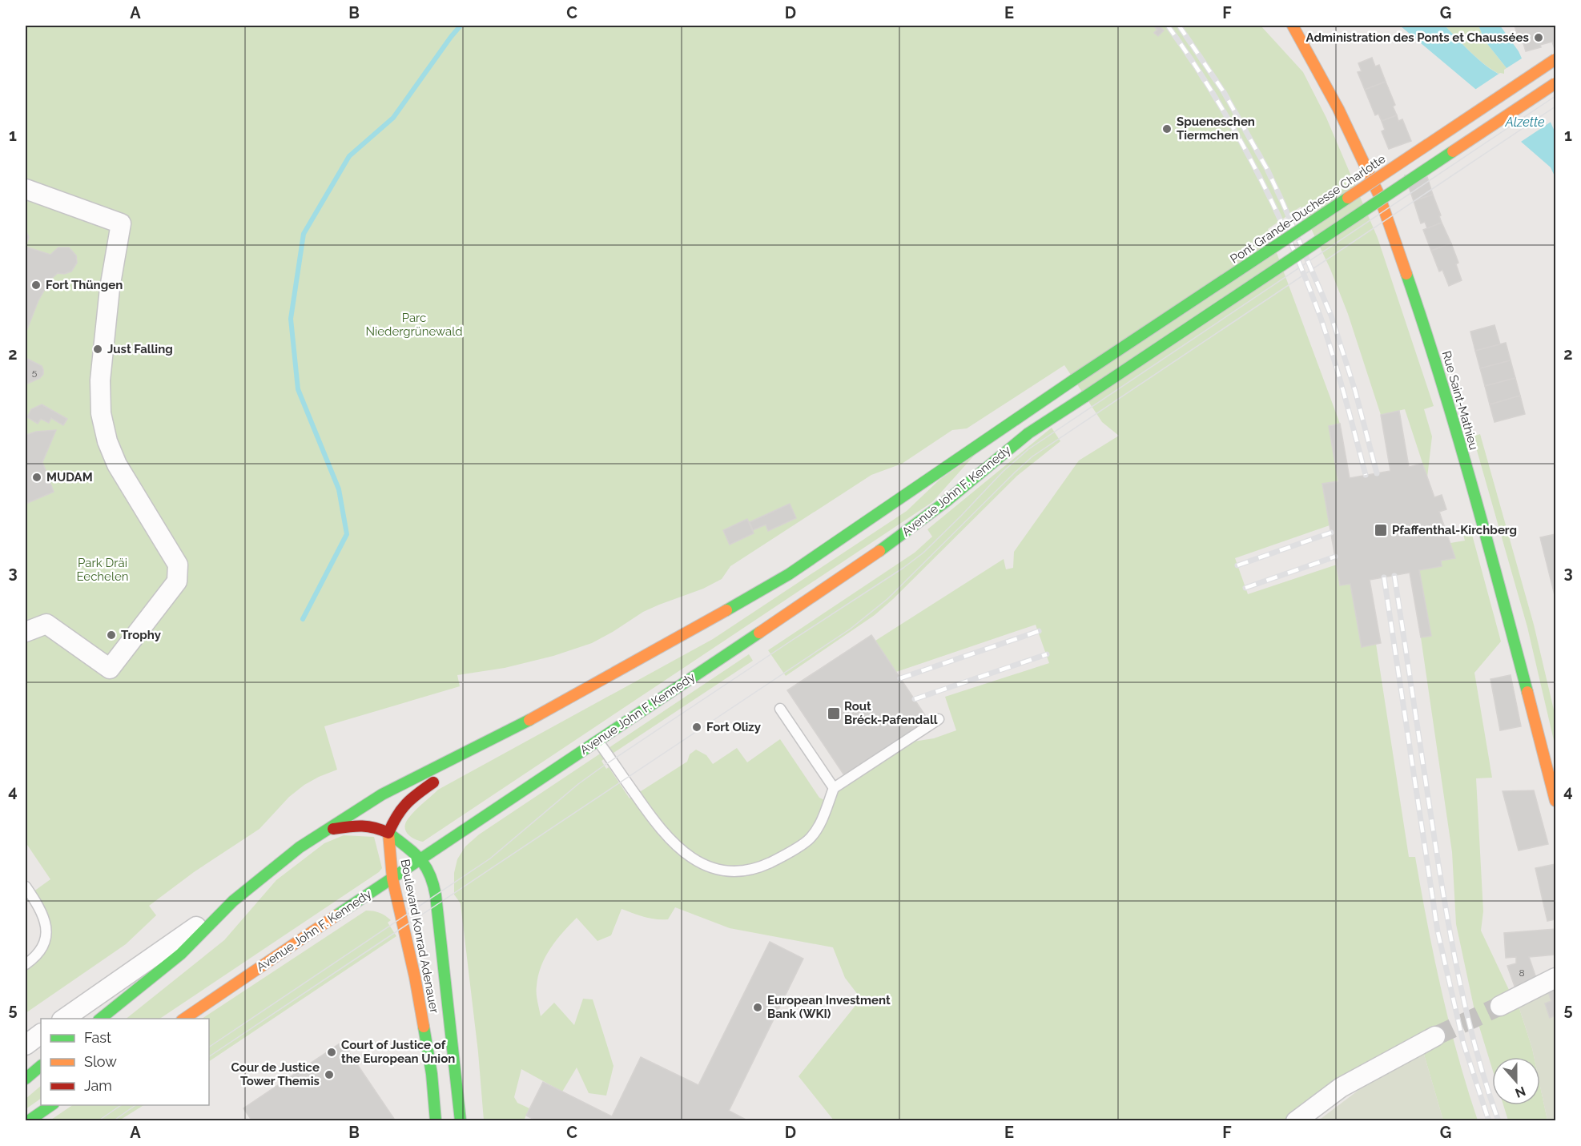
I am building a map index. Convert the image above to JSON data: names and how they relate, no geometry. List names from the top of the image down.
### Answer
{
  "streets": {
    "main road": [
      "Pont Grande-Duchesse Charlotte",
      "Rue Saint-Mathieu",
      "Avenue John F. Kennedy",
      "Boulevard Konrad Adenauer"
    ]
  },
  "crossings": [
    ["Pont Grande-Duchesse Charlotte", "Avenue John F. Kennedy"],
    ["Avenue John F. Kennedy", "Boulevard Konrad Adenauer"]
  ],
  "water": ["Alzette"],
  "parks": ["Parc Niedergrünewald", "Park Dräi Eechelen"],
  "places": {
    "other": [
      "Administration des Ponts et Chaussées",
      "Spueneschen Tiermchen",
      "Fort Thüngen",
      "Just Falling",
      "MUDAM",
      "Trophy",
      "Fort Olizy",
      "European Investment Bank (WKI)",
      "Court of Justice of the European Union",
      "Cour de Justice Tower Themis"
    ],
    "transit": ["Pfaffenthal-Kirchberg", "Rout Bréck-Pafendall"]
  },
  "house_numbers": ["5", "8"],
  "legend": ["Fast", "Slow", "Jam"],
  "north": "bottom",
  "grid": {
    "columns": [
      "A",
      "B",
      "C",
      "D",
      "E",
      "F",
      "G"
    ],
    "rows": [
      "1",
      "2",
      "3",
      "4",
      "5"
    ]
  }
}
